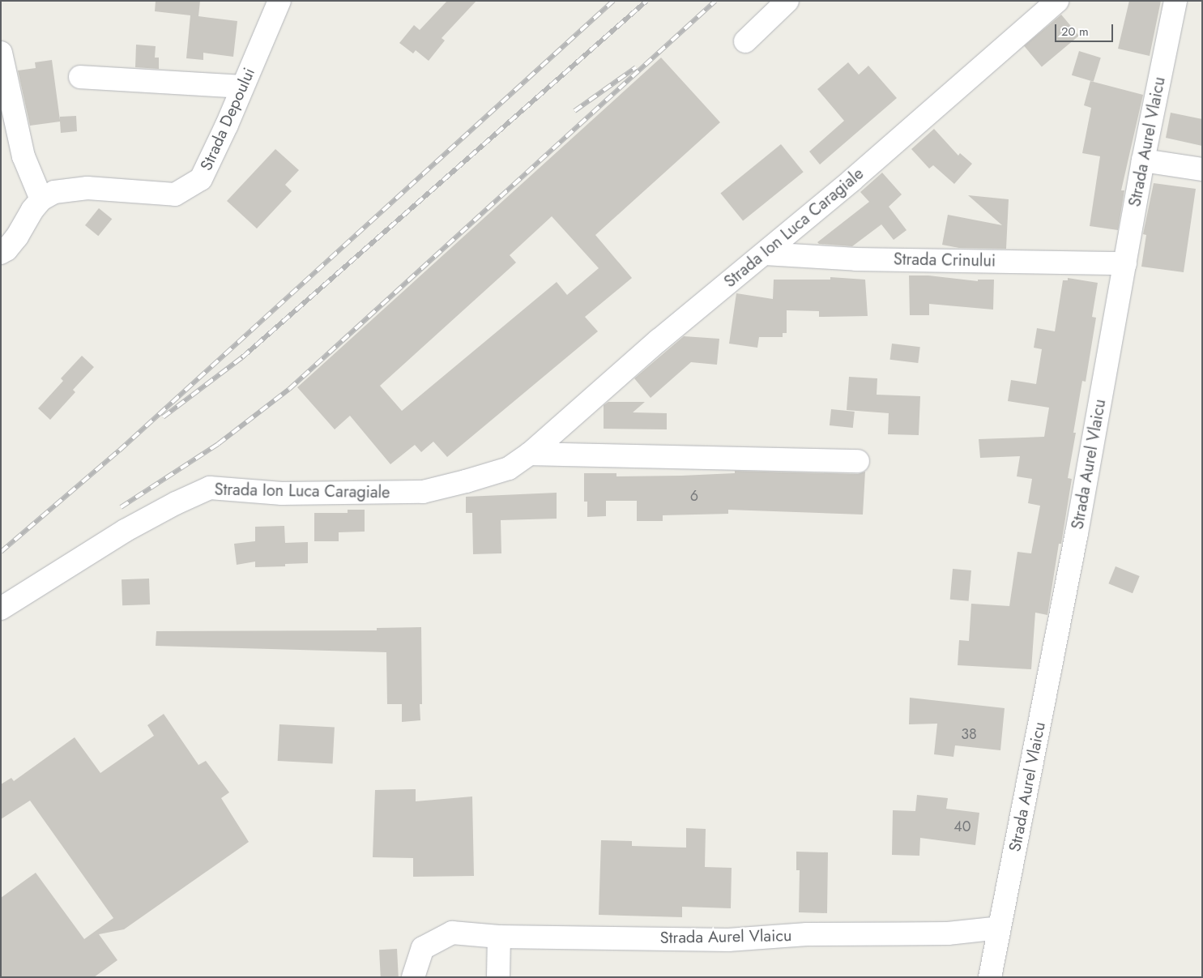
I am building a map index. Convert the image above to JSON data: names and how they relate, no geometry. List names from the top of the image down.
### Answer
{
  "streets": {
    "street": [
      "Strada Depoului",
      "Strada Aurel Vlaicu",
      "Strada Ion Luca Caragiale",
      "Strada Crinului"
    ]
  },
  "crossings": [
    ["Strada Aurel Vlaicu", "Strada Crinului"],
    ["Strada Ion Luca Caragiale", "Strada Crinului"]
  ],
  "house_numbers": ["6", "38", "40"],
  "scale_bar": "20 m"
}
